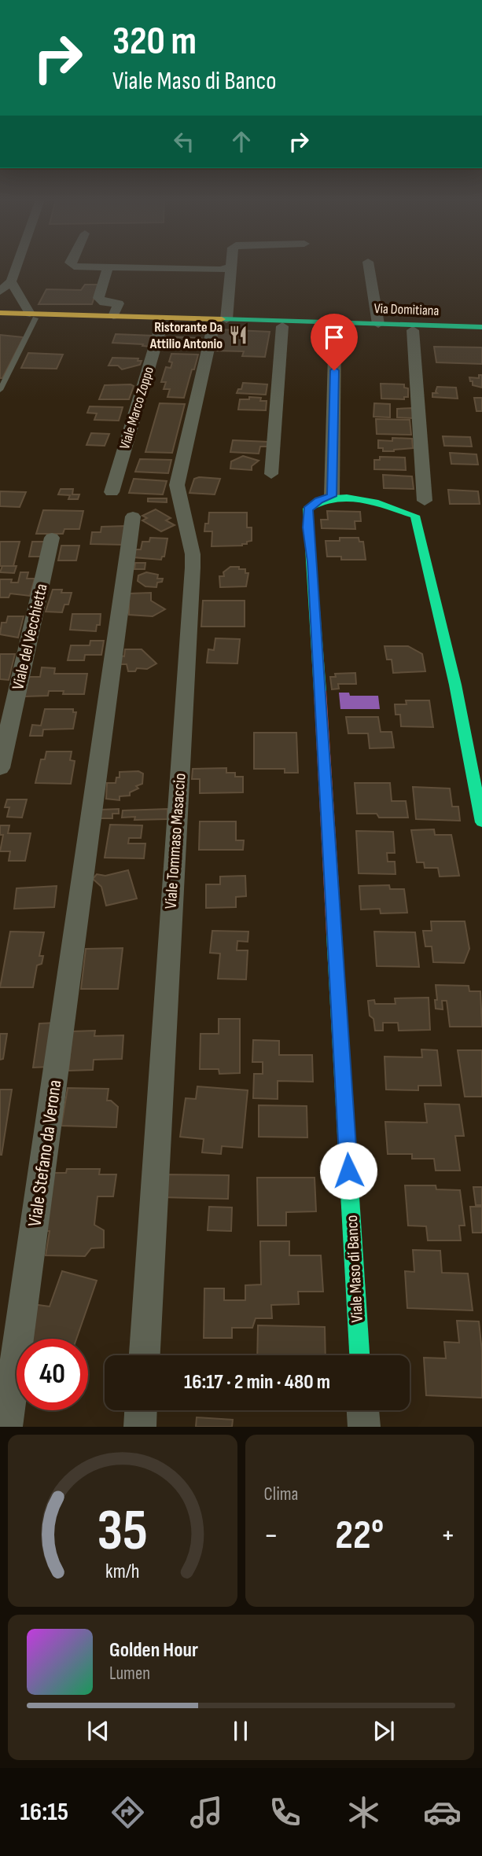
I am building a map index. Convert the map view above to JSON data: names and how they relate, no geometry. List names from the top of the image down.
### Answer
{
  "streets": {
    "street": [
      "Via Domitiana",
      "Viale Marco Zoppo",
      "Viale del Vecchietta",
      "Viale Tommaso Masaccio",
      "Viale Stefano da Verona",
      "Viale Maso di Banco"
    ]
  },
  "crossings": [
    ["Via Domitiana", "Viale Marco Zoppo"],
    ["Via Domitiana", "Viale Tommaso Masaccio"]
  ],
  "places": {
    "restaurant": ["Ristorante Da Attilio Antonio"]
  },
  "page": {
    "turn": ["320 m", "Viale Maso di Banco"],
    "limit": "40",
    "trip": "16:17 · 2 min · 480 m",
    "tile": "Clima",
    "heat": ["−", "22°", "+"],
    "song": ["Golden Hour", "Lumen"],
    "tabs": "16:15",
    "gauge": ["35", "km/h"]
  }
}
